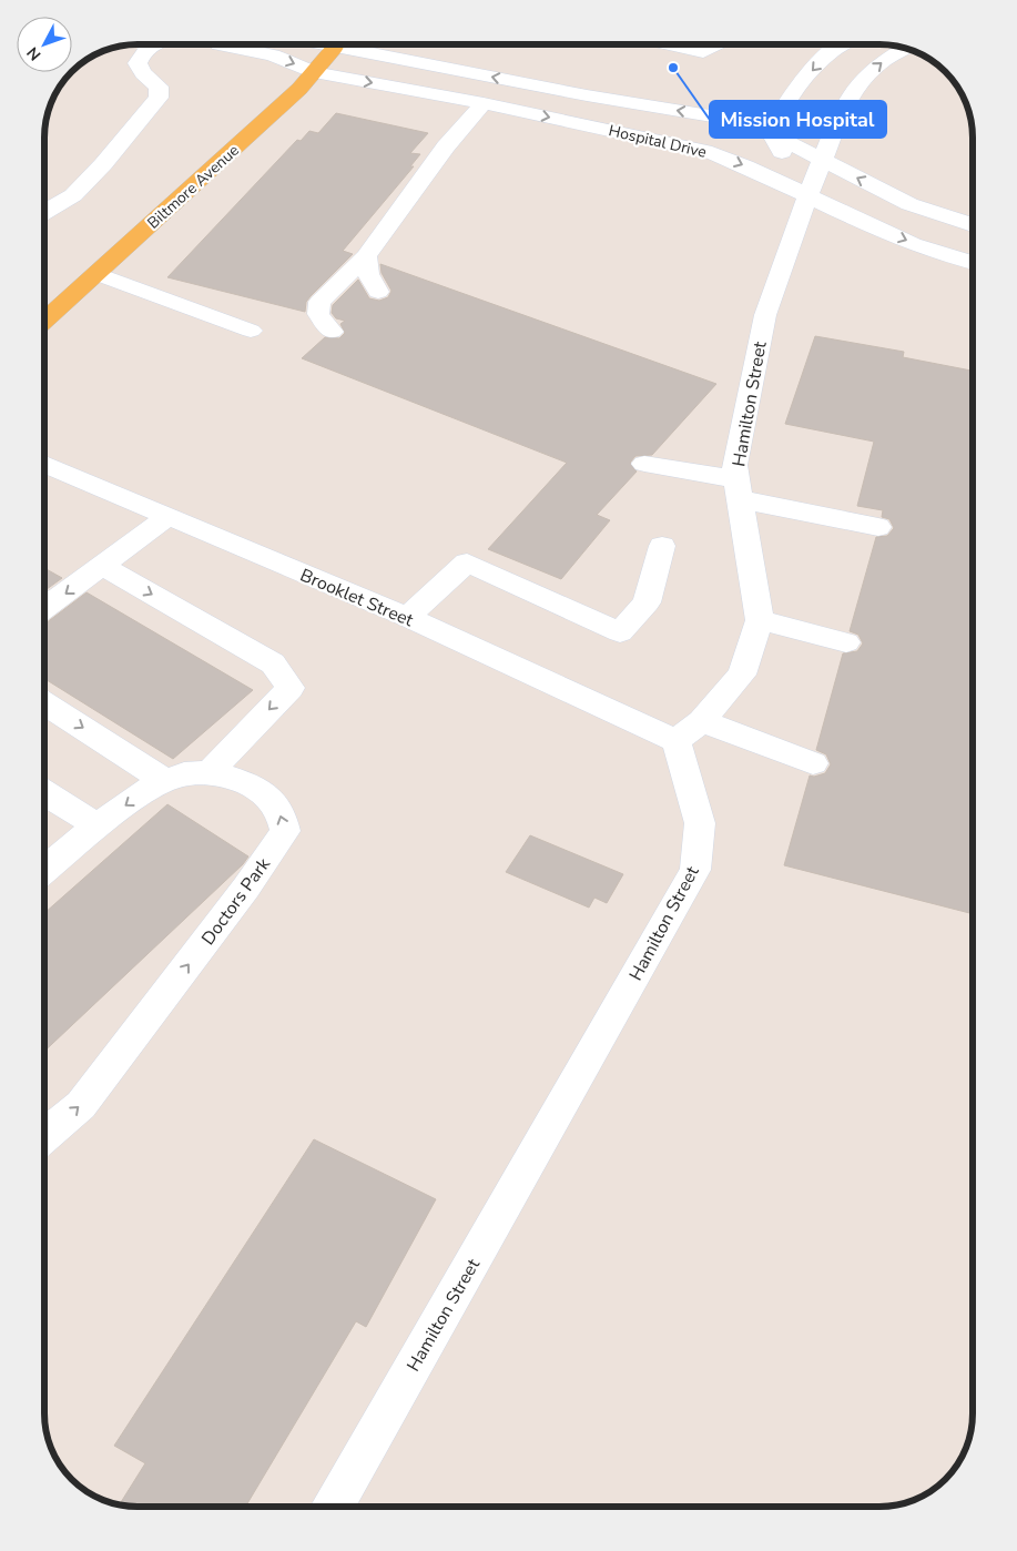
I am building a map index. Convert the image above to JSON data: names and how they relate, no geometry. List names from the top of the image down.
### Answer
{
  "streets": {
    "main road": ["Biltmore Avenue"],
    "street": [
      "Hospital Drive",
      "Hamilton Street",
      "Brooklet Street",
      "Doctors Park"
    ]
  },
  "crossings": [
    ["Hospital Drive", "Biltmore Avenue"],
    ["Hospital Drive", "Hamilton Street"],
    ["Hamilton Street", "Brooklet Street"]
  ],
  "places": ["Mission Hospital"],
  "north": "bottom left"
}
